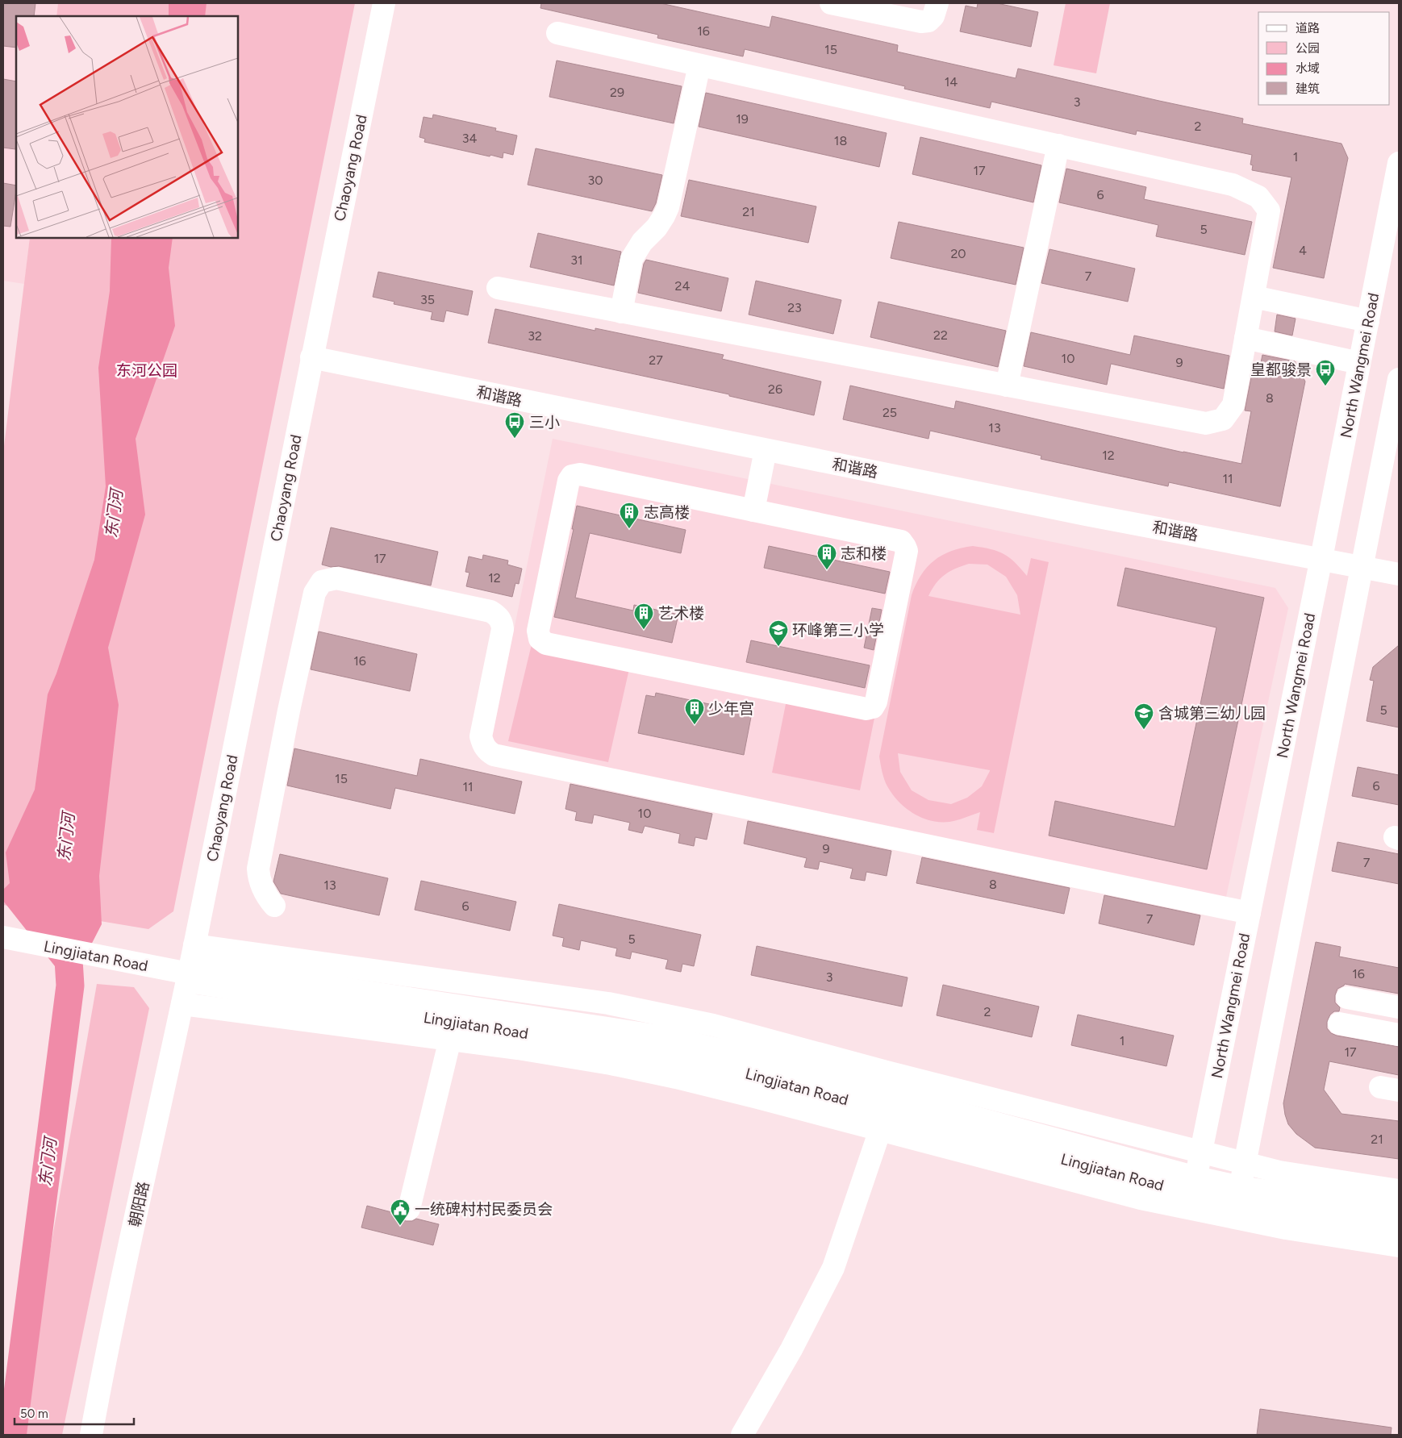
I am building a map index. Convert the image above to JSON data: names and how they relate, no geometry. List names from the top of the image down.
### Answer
{
  "streets": {
    "street": [
      "Chaoyang Road",
      "North Wangmei Road",
      "和谐路",
      "Lingjiatan Road",
      "朝阳路"
    ]
  },
  "crossings": [
    ["Chaoyang Road", "和谐路"],
    ["Chaoyang Road", "Lingjiatan Road"],
    ["Chaoyang Road", "朝阳路"],
    ["North Wangmei Road", "和谐路"],
    ["North Wangmei Road", "Lingjiatan Road"],
    ["Lingjiatan Road", "朝阳路"]
  ],
  "water": ["东门河"],
  "parks": ["东河公园"],
  "places": {
    "bus stop": ["皇都骏景", "三小"],
    "building": [
      "志高楼",
      "志和楼",
      "艺术楼",
      "少年宫"
    ],
    "school or university": ["环峰第三小学", "含城第三幼儿园"],
    "public building": ["一统碑村村民委员会"]
  },
  "house_numbers": [
    "16",
    "15",
    "14",
    "29",
    "3",
    "19",
    "2",
    "34",
    "18",
    "1",
    "17",
    "30",
    "6",
    "21",
    "5",
    "4",
    "20",
    "31",
    "7",
    "24",
    "35",
    "23",
    "22",
    "32",
    "10",
    "27",
    "9",
    "26",
    "8",
    "25",
    "13",
    "12",
    "11",
    "17",
    "12",
    "16",
    "5",
    "15",
    "6",
    "11",
    "10",
    "9",
    "7",
    "8",
    "13",
    "6",
    "7",
    "5",
    "16",
    "3",
    "2",
    "1",
    "17",
    "21"
  ],
  "legend": [
    "道路",
    "公园",
    "水域",
    "建筑"
  ],
  "scale_bar": "50 m"
}
